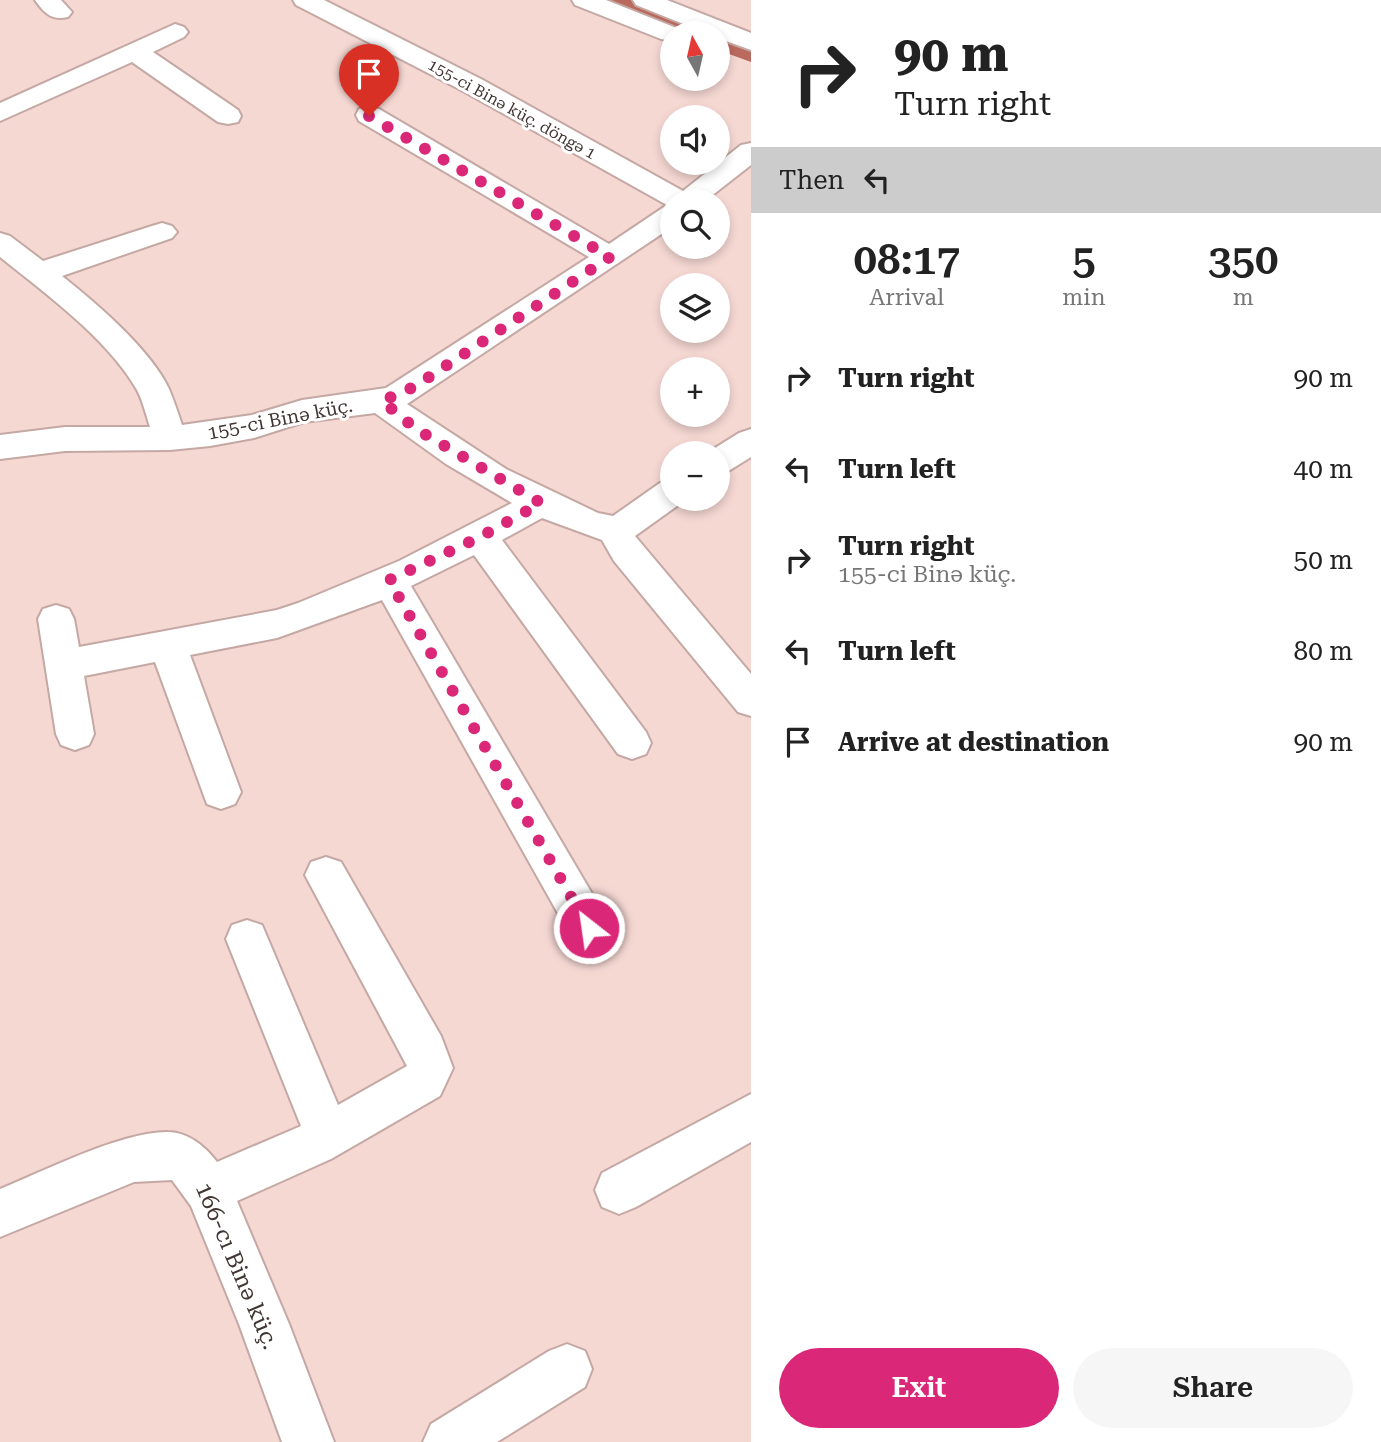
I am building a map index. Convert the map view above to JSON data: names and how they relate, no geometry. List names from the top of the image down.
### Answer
{
  "streets": {
    "street": ["155-ci Binə küç. döngə 1", "155-ci Binə küç.", "166-cı Binə küç."]
  },
  "north": "top",
  "page": {
    "turn": ["90 m", "Turn right"],
    "map_buttons": ["+", "−"],
    "then": "Then",
    "eta": [
      "08:17",
      "Arrival",
      "5",
      "min",
      "350",
      "m"
    ],
    "list": [
      {
        "name": "Turn right",
        "value": "90 m"
      },
      {
        "name": "Turn left",
        "value": "40 m"
      },
      {
        "name": "Turn right",
        "note": "155-ci Binə küç.",
        "value": "50 m"
      },
      {
        "name": "Turn left",
        "value": "80 m"
      },
      {
        "name": "Arrive at destination",
        "value": "90 m"
      }
    ],
    "buttons": ["Exit", "Share"]
  }
}
